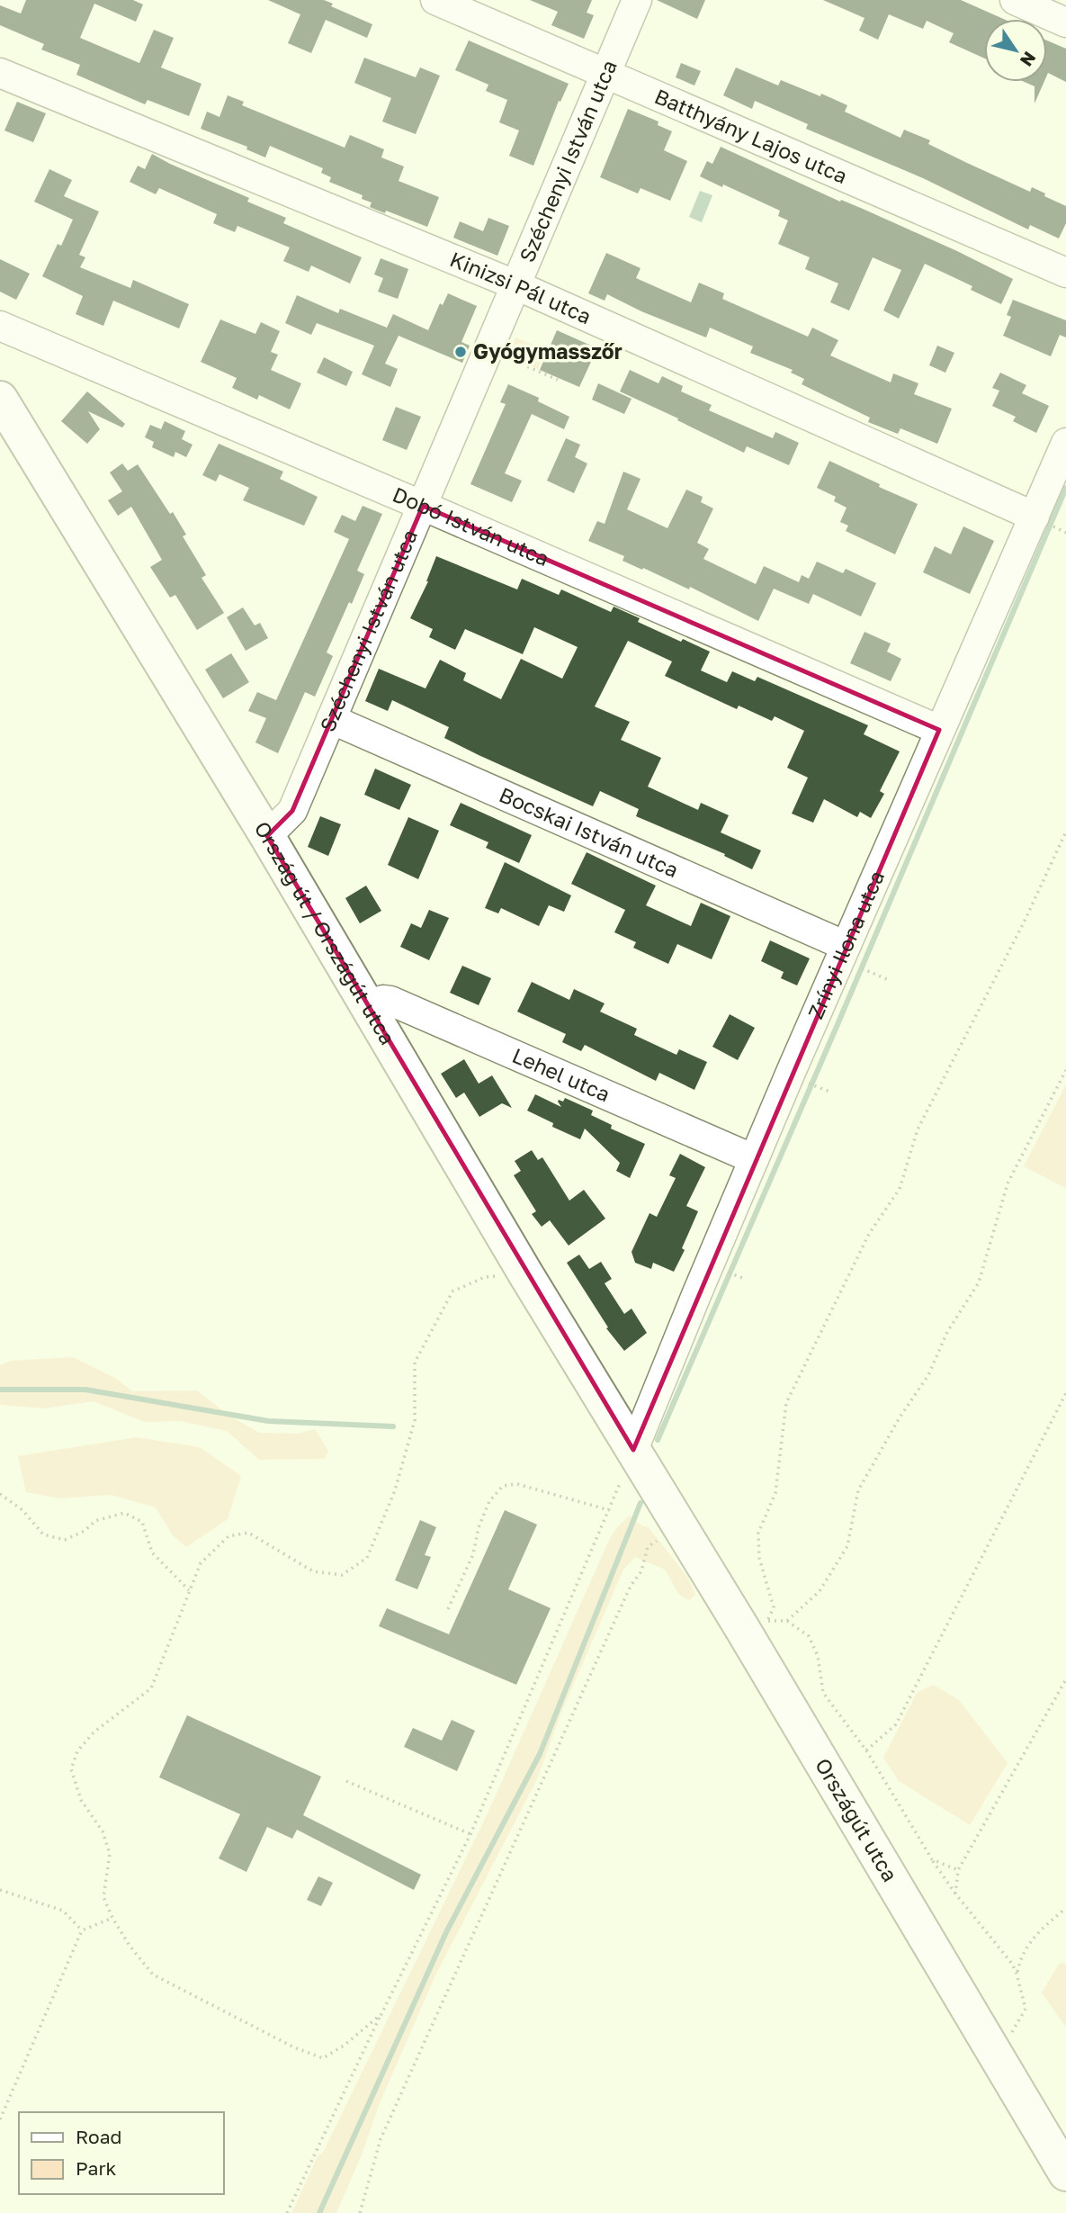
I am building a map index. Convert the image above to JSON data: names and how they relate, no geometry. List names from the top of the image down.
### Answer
{
  "streets": {
    "main road": ["Ország út / Országút utca", "Országút utca"],
    "street": [
      "Batthyány Lajos utca",
      "Széchenyi István utca",
      "Kinizsi Pál utca",
      "Dobó István utca",
      "Bocskai István utca",
      "Zrínyi Ilona utca",
      "Lehel utca"
    ]
  },
  "crossings": [
    ["Batthyány Lajos utca", "Széchenyi István utca"],
    ["Széchenyi István utca", "Kinizsi Pál utca"],
    ["Széchenyi István utca", "Dobó István utca"],
    ["Széchenyi István utca", "Bocskai István utca"],
    ["Széchenyi István utca", "Ország út / Országút utca"],
    ["Kinizsi Pál utca", "Zrínyi Ilona utca"],
    ["Dobó István utca", "Zrínyi Ilona utca"],
    ["Bocskai István utca", "Zrínyi Ilona utca"],
    ["Ország út / Országút utca", "Zrínyi Ilona utca"],
    ["Ország út / Országút utca", "Lehel utca"],
    ["Ország út / Országút utca", "Országút utca"],
    ["Zrínyi Ilona utca", "Lehel utca"],
    ["Zrínyi Ilona utca", "Országút utca"]
  ],
  "places": ["Gyógymasszőr"],
  "legend": ["Road", "Park"],
  "north": "bottom right"
}
